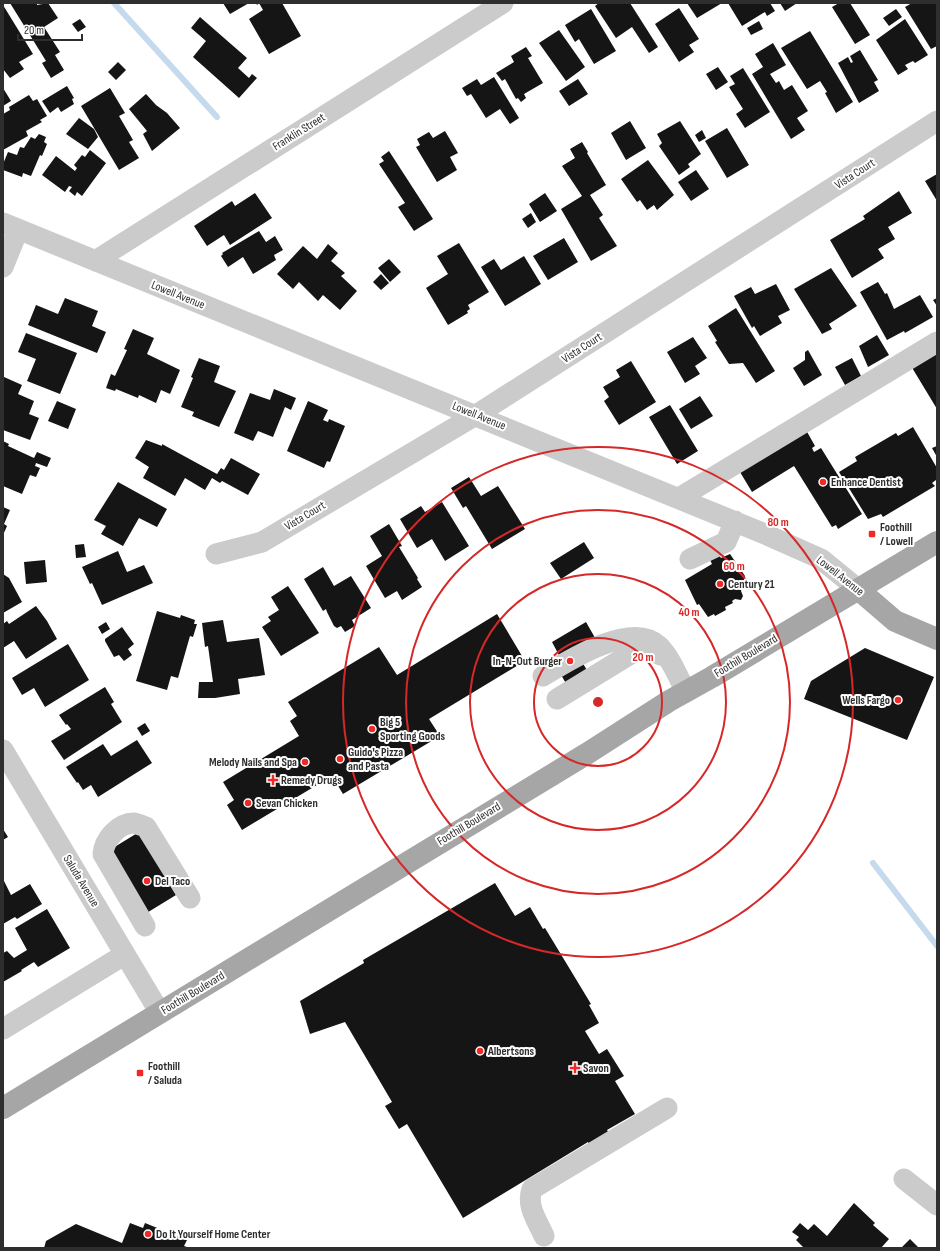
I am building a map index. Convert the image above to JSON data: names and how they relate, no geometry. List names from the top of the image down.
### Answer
{
  "streets": {
    "main road": ["Lowell Avenue", "Foothill Boulevard"],
    "street": ["Franklin Street", "Vista Court", "Saluda Avenue"]
  },
  "crossings": [
    ["Franklin Street", "Lowell Avenue"],
    ["Vista Court", "Lowell Avenue"],
    ["Lowell Avenue", "Foothill Boulevard"],
    ["Foothill Boulevard", "Saluda Avenue"]
  ],
  "places": {
    "other": [
      "Enhance Dentist",
      "Century 21",
      "In-N-Out Burger",
      "Wells Fargo",
      "Big 5 Sporting Goods",
      "Guido's Pizza and Pasta",
      "Melody Nails and Spa",
      "Sevan Chicken",
      "Del Taco",
      "Albertsons",
      "Do It Yourself Home Center"
    ],
    "transit": ["Foothill / Lowell", "Foothill / Saluda"],
    "health": ["Remedy Drugs", "Savon"]
  },
  "scale_bar": "20 m",
  "rings": [
    "80 m",
    "60 m",
    "40 m",
    "20 m"
  ]
}
